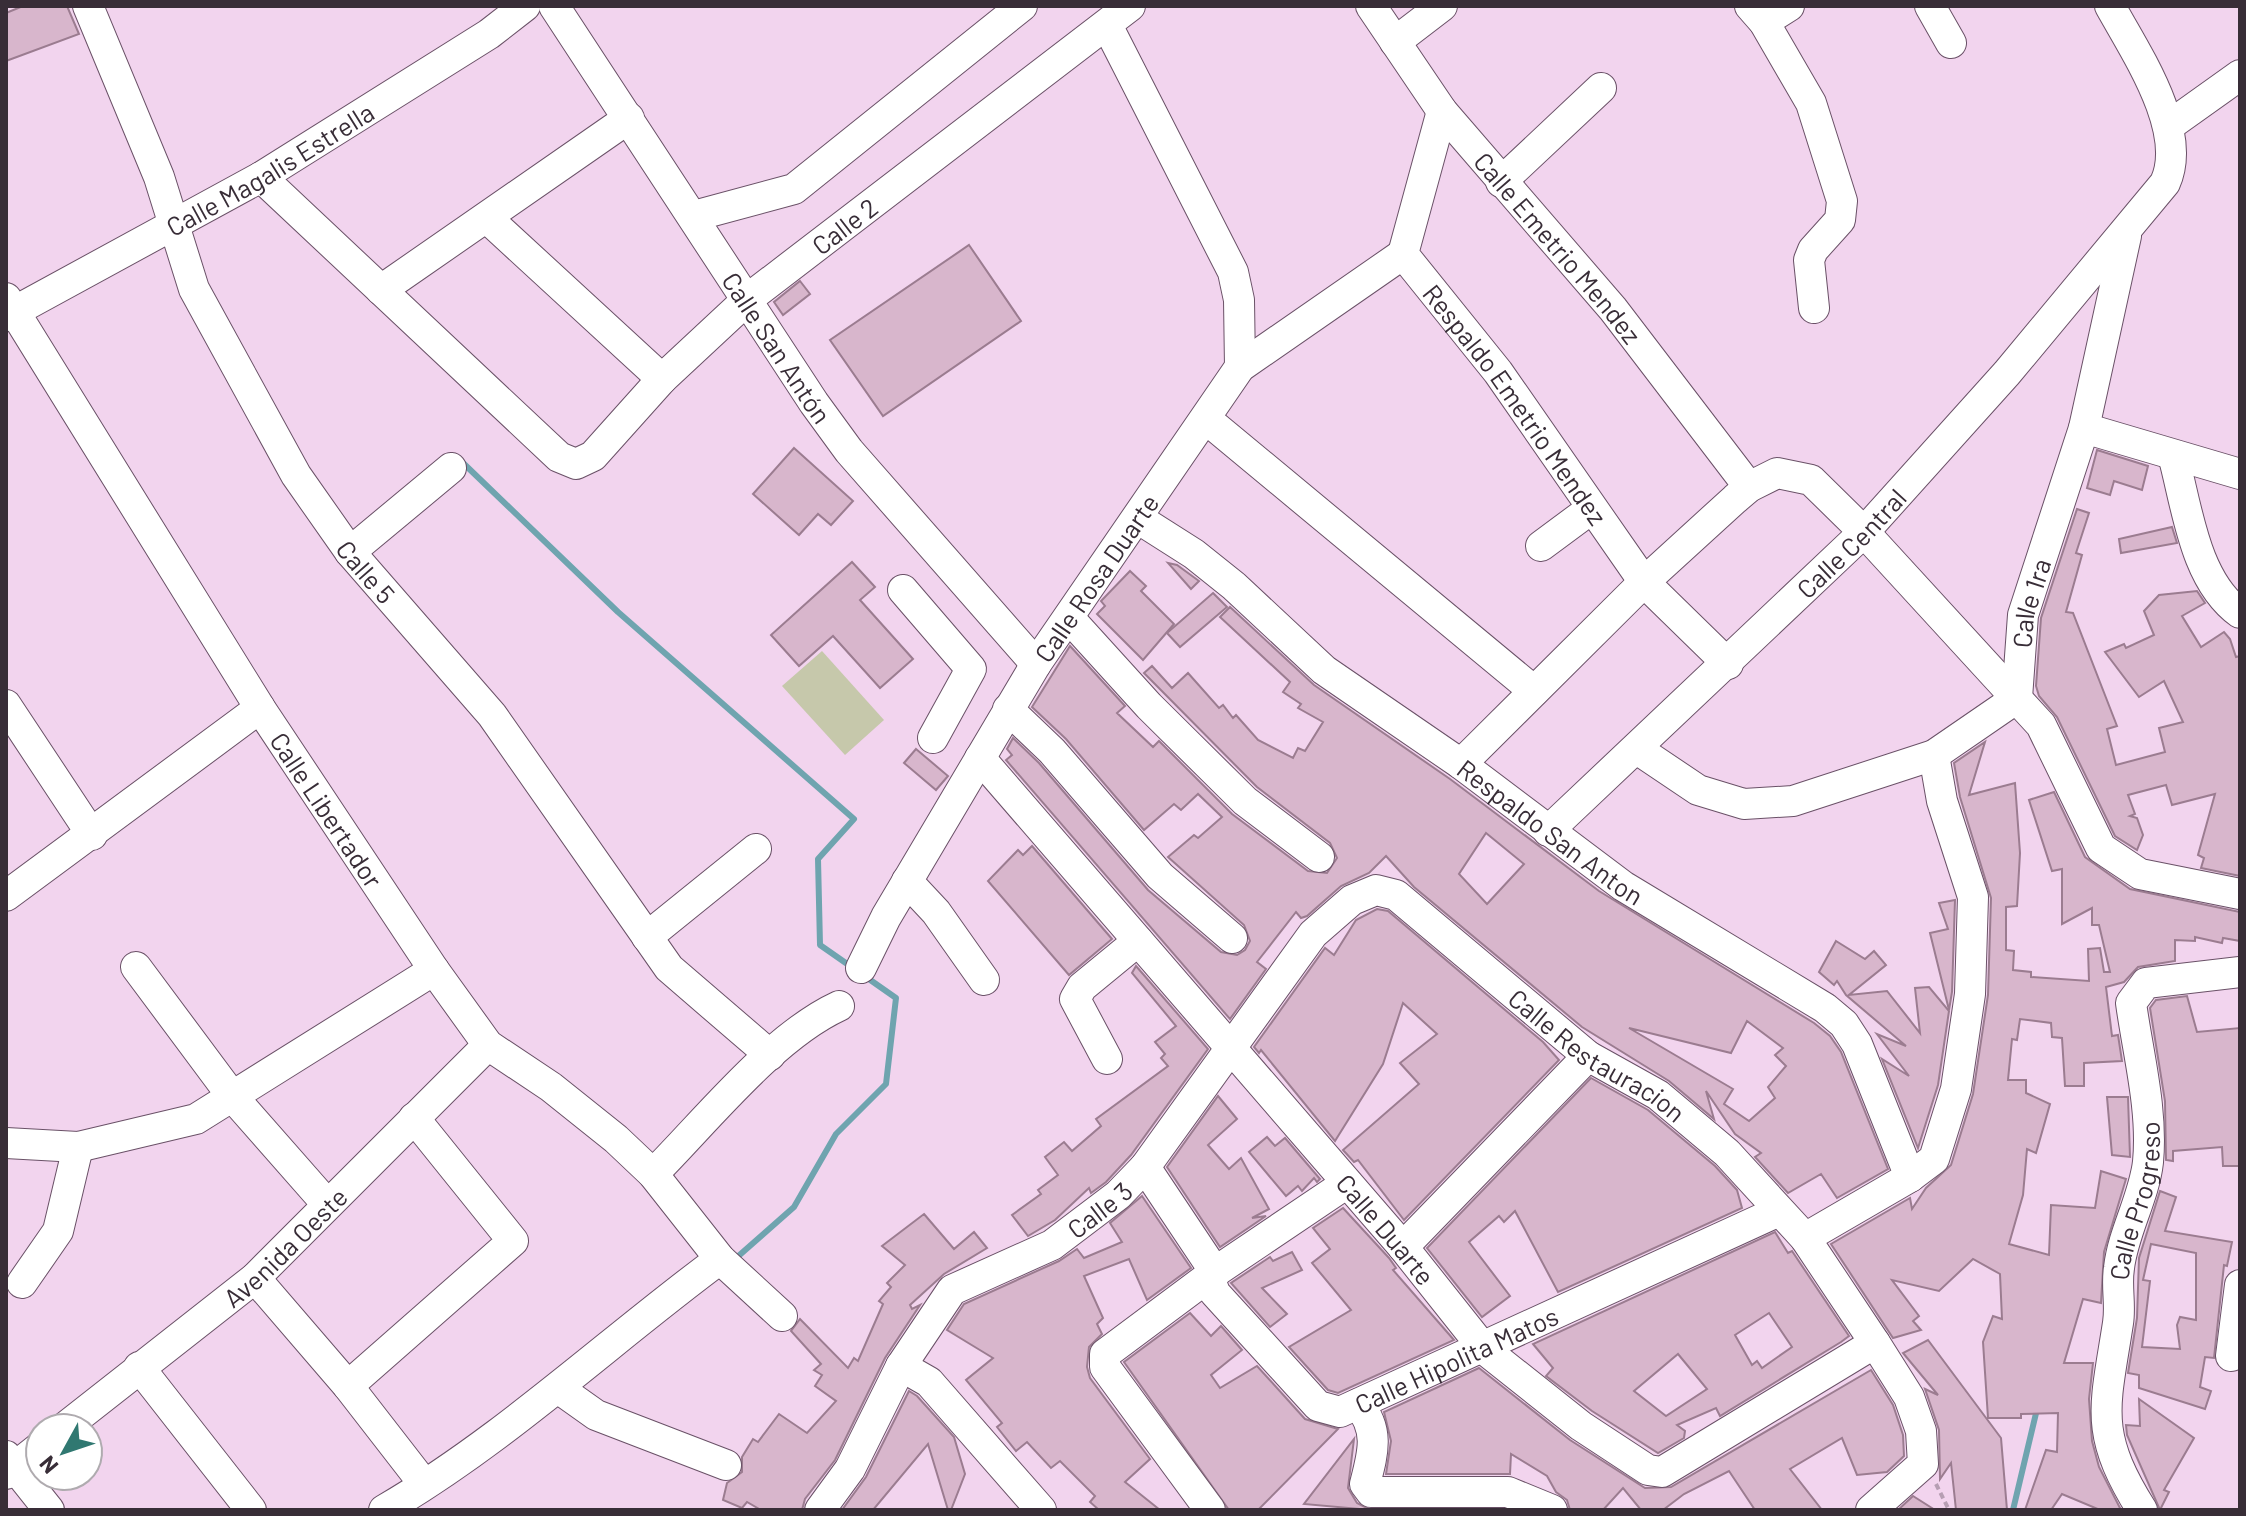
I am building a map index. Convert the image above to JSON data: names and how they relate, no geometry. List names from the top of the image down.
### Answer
{
  "streets": {
    "street": [
      "Calle Magalis Estrella",
      "Calle 2",
      "Calle Emetrio Mendez",
      "Calle San Antón",
      "Respaldo Emetrio Mendez",
      "Calle Central",
      "Calle 5",
      "Calle Rosa Duarte",
      "Calle 1ra",
      "Calle Libertador",
      "Respaldo San Anton",
      "Calle Restauracion",
      "Calle Progreso",
      "Calle 3",
      "Calle Duarte",
      "Avenida Oeste",
      "Calle Hipolita Matos"
    ]
  },
  "crossings": [
    ["Calle Magalis Estrella", "Calle 5"],
    ["Calle Magalis Estrella", "Calle Libertador"],
    ["Calle 2", "Calle San Antón"],
    ["Calle San Antón", "Calle Rosa Duarte"],
    ["Respaldo Emetrio Mendez", "Calle Central"],
    ["Respaldo Emetrio Mendez", "Calle Rosa Duarte"],
    ["Calle Central", "Calle 1ra"],
    ["Calle Central", "Respaldo San Anton"],
    ["Calle Rosa Duarte", "Respaldo San Anton"],
    ["Calle Rosa Duarte", "Calle Duarte"],
    ["Calle Libertador", "Avenida Oeste"],
    ["Calle Restauracion", "Calle 3"],
    ["Calle Restauracion", "Calle Duarte"],
    ["Calle Restauracion", "Calle Hipolita Matos"],
    ["Calle 3", "Calle Duarte"],
    ["Calle 3", "Calle Hipolita Matos"],
    ["Calle Duarte", "Calle Hipolita Matos"]
  ],
  "north": "bottom left"
}
